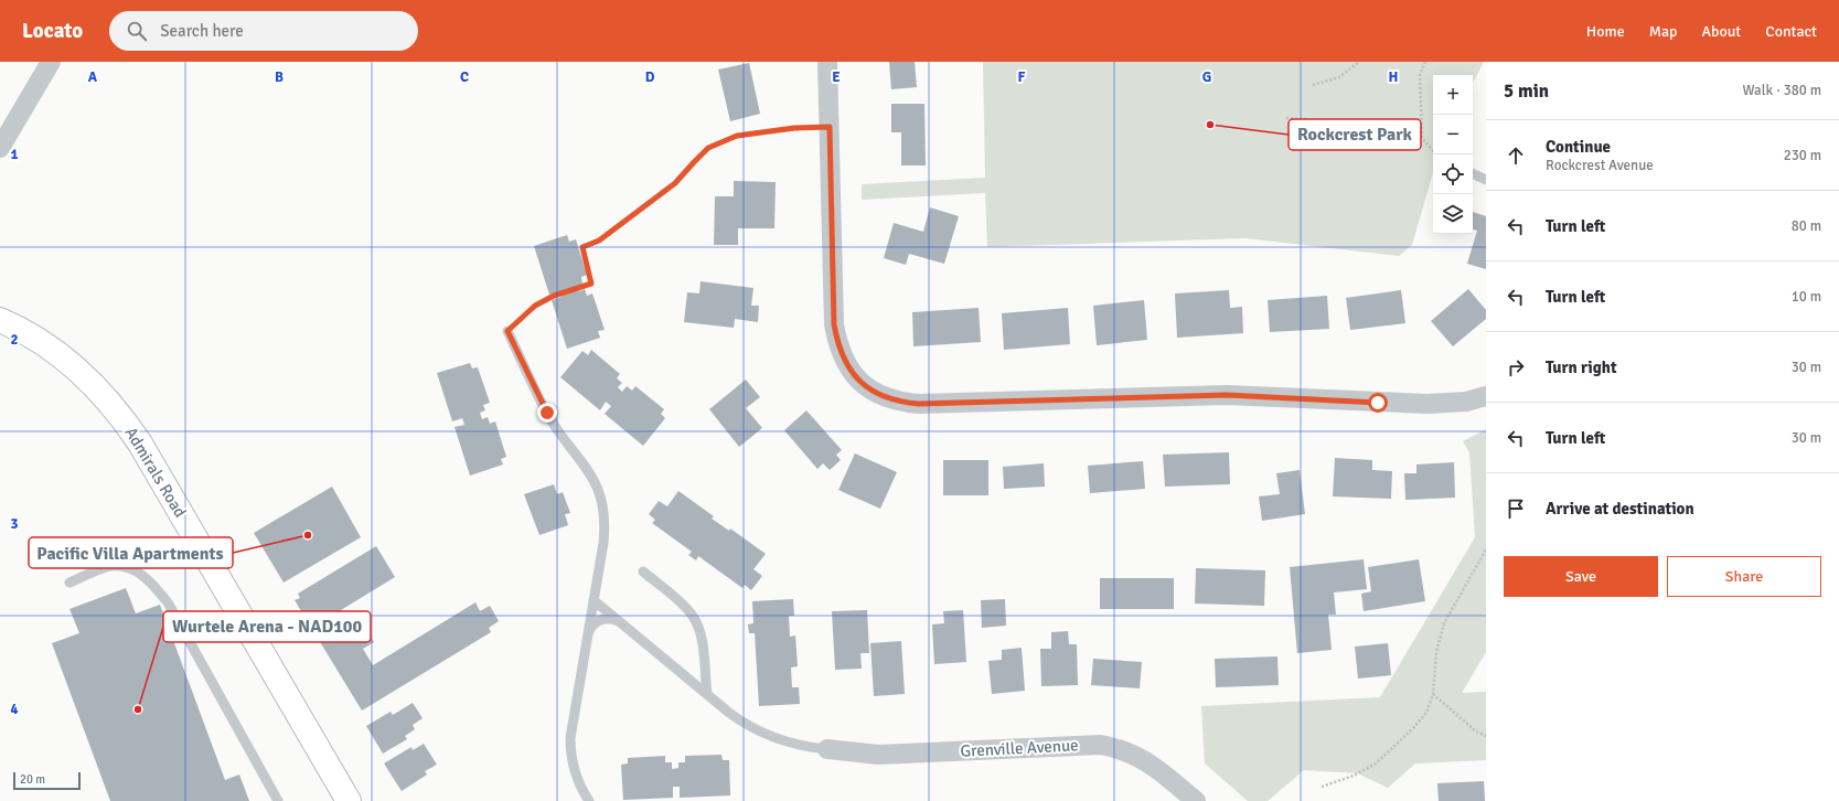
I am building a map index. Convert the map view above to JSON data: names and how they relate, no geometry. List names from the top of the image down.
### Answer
{
  "streets": {
    "main road": ["Admirals Road"],
    "street": ["Grenville Avenue"]
  },
  "places": ["Rockcrest Park", "Pacific Villa Apartments", "Wurtele Arena - NAD100"],
  "scale_bar": "20 m",
  "page": {
    "header": "Locato",
    "search": "Search here",
    "nav": [
      "Home",
      "Map",
      "About",
      "Contact"
    ],
    "heading": ["5 min", "Walk · 380 m"],
    "map_buttons": ["+", "−"],
    "list": [
      ["Continue", "Rockcrest Avenue", "230 m"],
      ["Turn left", "80 m"],
      ["Turn left", "10 m"],
      ["Turn right", "30 m"],
      ["Turn left", "30 m"],
      "Arrive at destination"
    ],
    "buttons": ["Save", "Share"],
    "scale": "20 m"
  },
  "grid": {
    "columns": [
      "A",
      "B",
      "C",
      "D",
      "E",
      "F",
      "G",
      "H"
    ],
    "rows": [
      "1",
      "2",
      "3",
      "4"
    ]
  }
}
